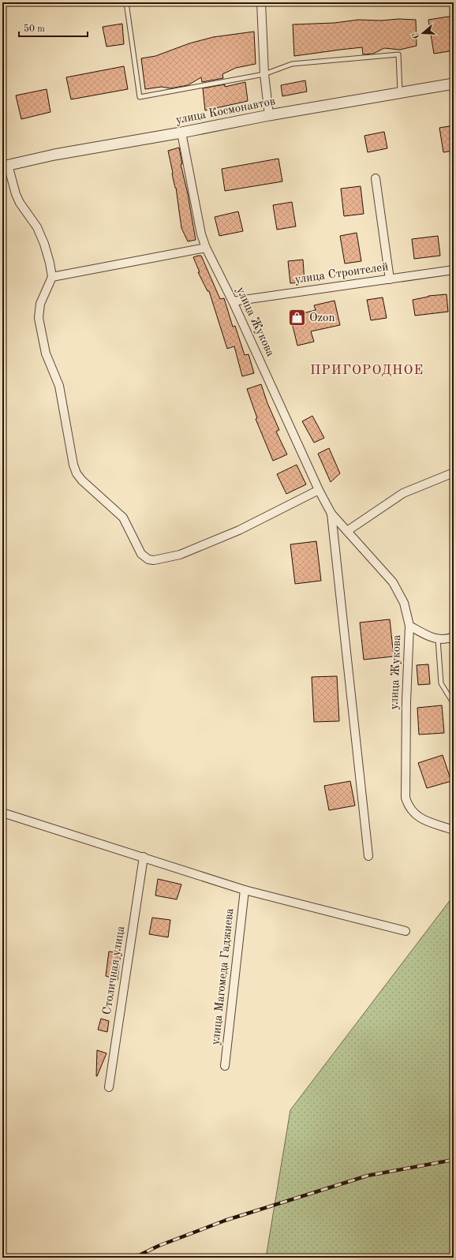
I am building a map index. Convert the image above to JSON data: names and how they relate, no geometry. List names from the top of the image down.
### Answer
{
  "streets": {
    "street": [
      "улица Космонавтов",
      "улица Строителей",
      "улица Жукова",
      "Столичная улица",
      "улица Магомеда Гаджиева"
    ]
  },
  "crossings": [
    ["улица Космонавтов", "улица Жукова"],
    ["улица Строителей", "улица Жукова"]
  ],
  "districts": ["ПРИГОРОДНОЕ"],
  "places": {
    "shop": ["Ozon"]
  },
  "scale_bar": "50 m",
  "north": "left"
}
